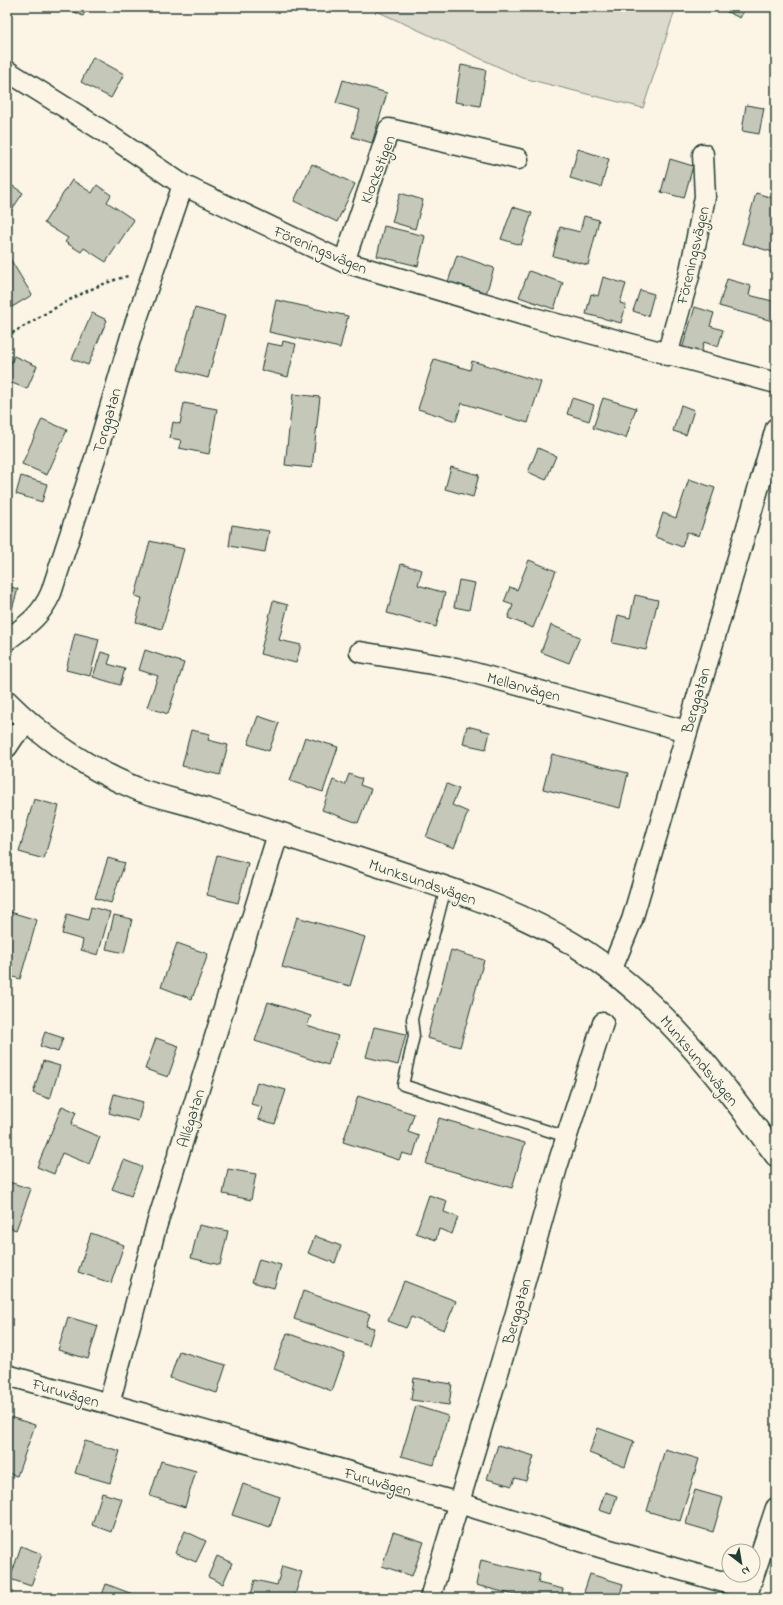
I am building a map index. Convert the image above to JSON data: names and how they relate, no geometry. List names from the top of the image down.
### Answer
{
  "streets": {
    "street": [
      "Klockstigen",
      "Föreningsvägen",
      "Torggatan",
      "Mellanvägen",
      "Berggatan",
      "Munksundsvägen",
      "Allégatan",
      "Furuvägen"
    ]
  },
  "crossings": [
    ["Klockstigen", "Föreningsvägen"],
    ["Föreningsvägen", "Torggatan"],
    ["Mellanvägen", "Berggatan"],
    ["Berggatan", "Munksundsvägen"],
    ["Berggatan", "Furuvägen"],
    ["Munksundsvägen", "Allégatan"],
    ["Allégatan", "Furuvägen"]
  ],
  "north": "bottom right"
}
